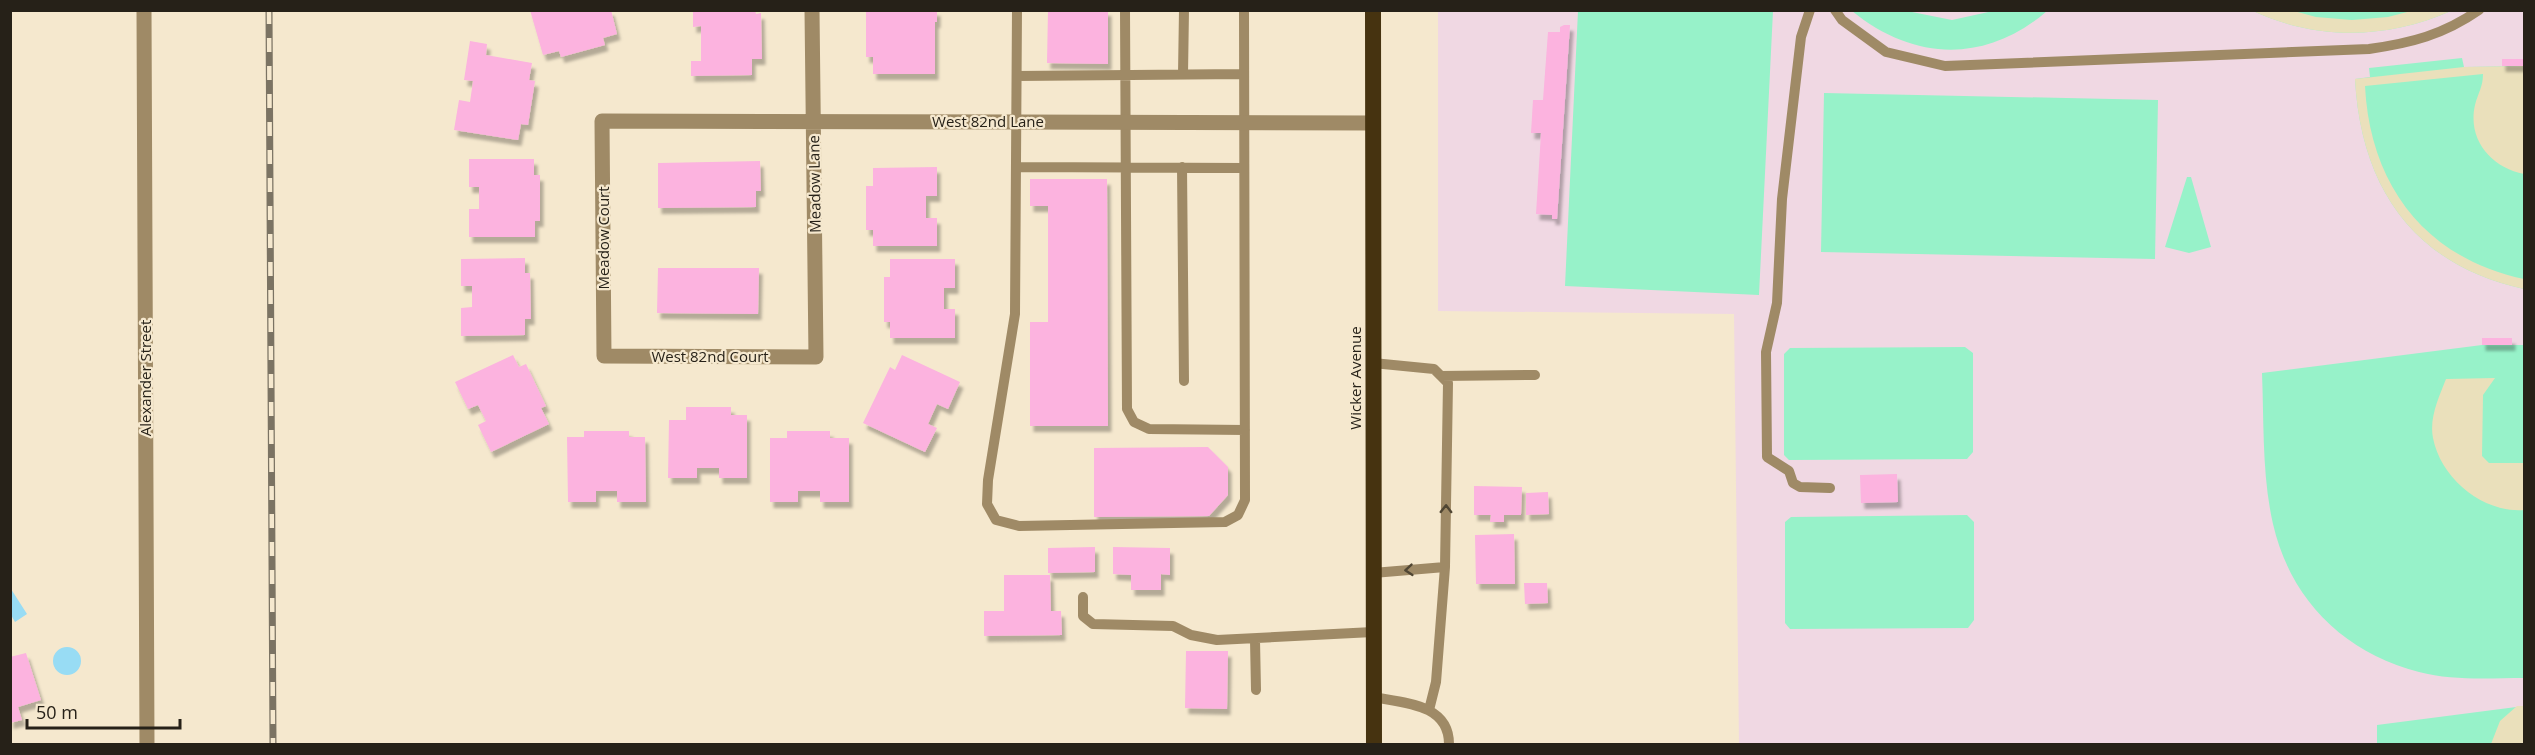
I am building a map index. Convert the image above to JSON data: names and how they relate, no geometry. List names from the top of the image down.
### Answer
{
  "streets": {
    "highway": ["Wicker Avenue"],
    "street": [
      "West 82nd Lane",
      "Meadow Lane",
      "Meadow Court",
      "West 82nd Court",
      "Alexander Street"
    ]
  },
  "crossings": [
    ["West 82nd Lane", "Meadow Lane"],
    ["West 82nd Lane", "Meadow Court"],
    ["West 82nd Lane", "Wicker Avenue"],
    ["Meadow Lane", "West 82nd Court"],
    ["Meadow Court", "West 82nd Court"]
  ],
  "scale_bar": "50 m"
}
